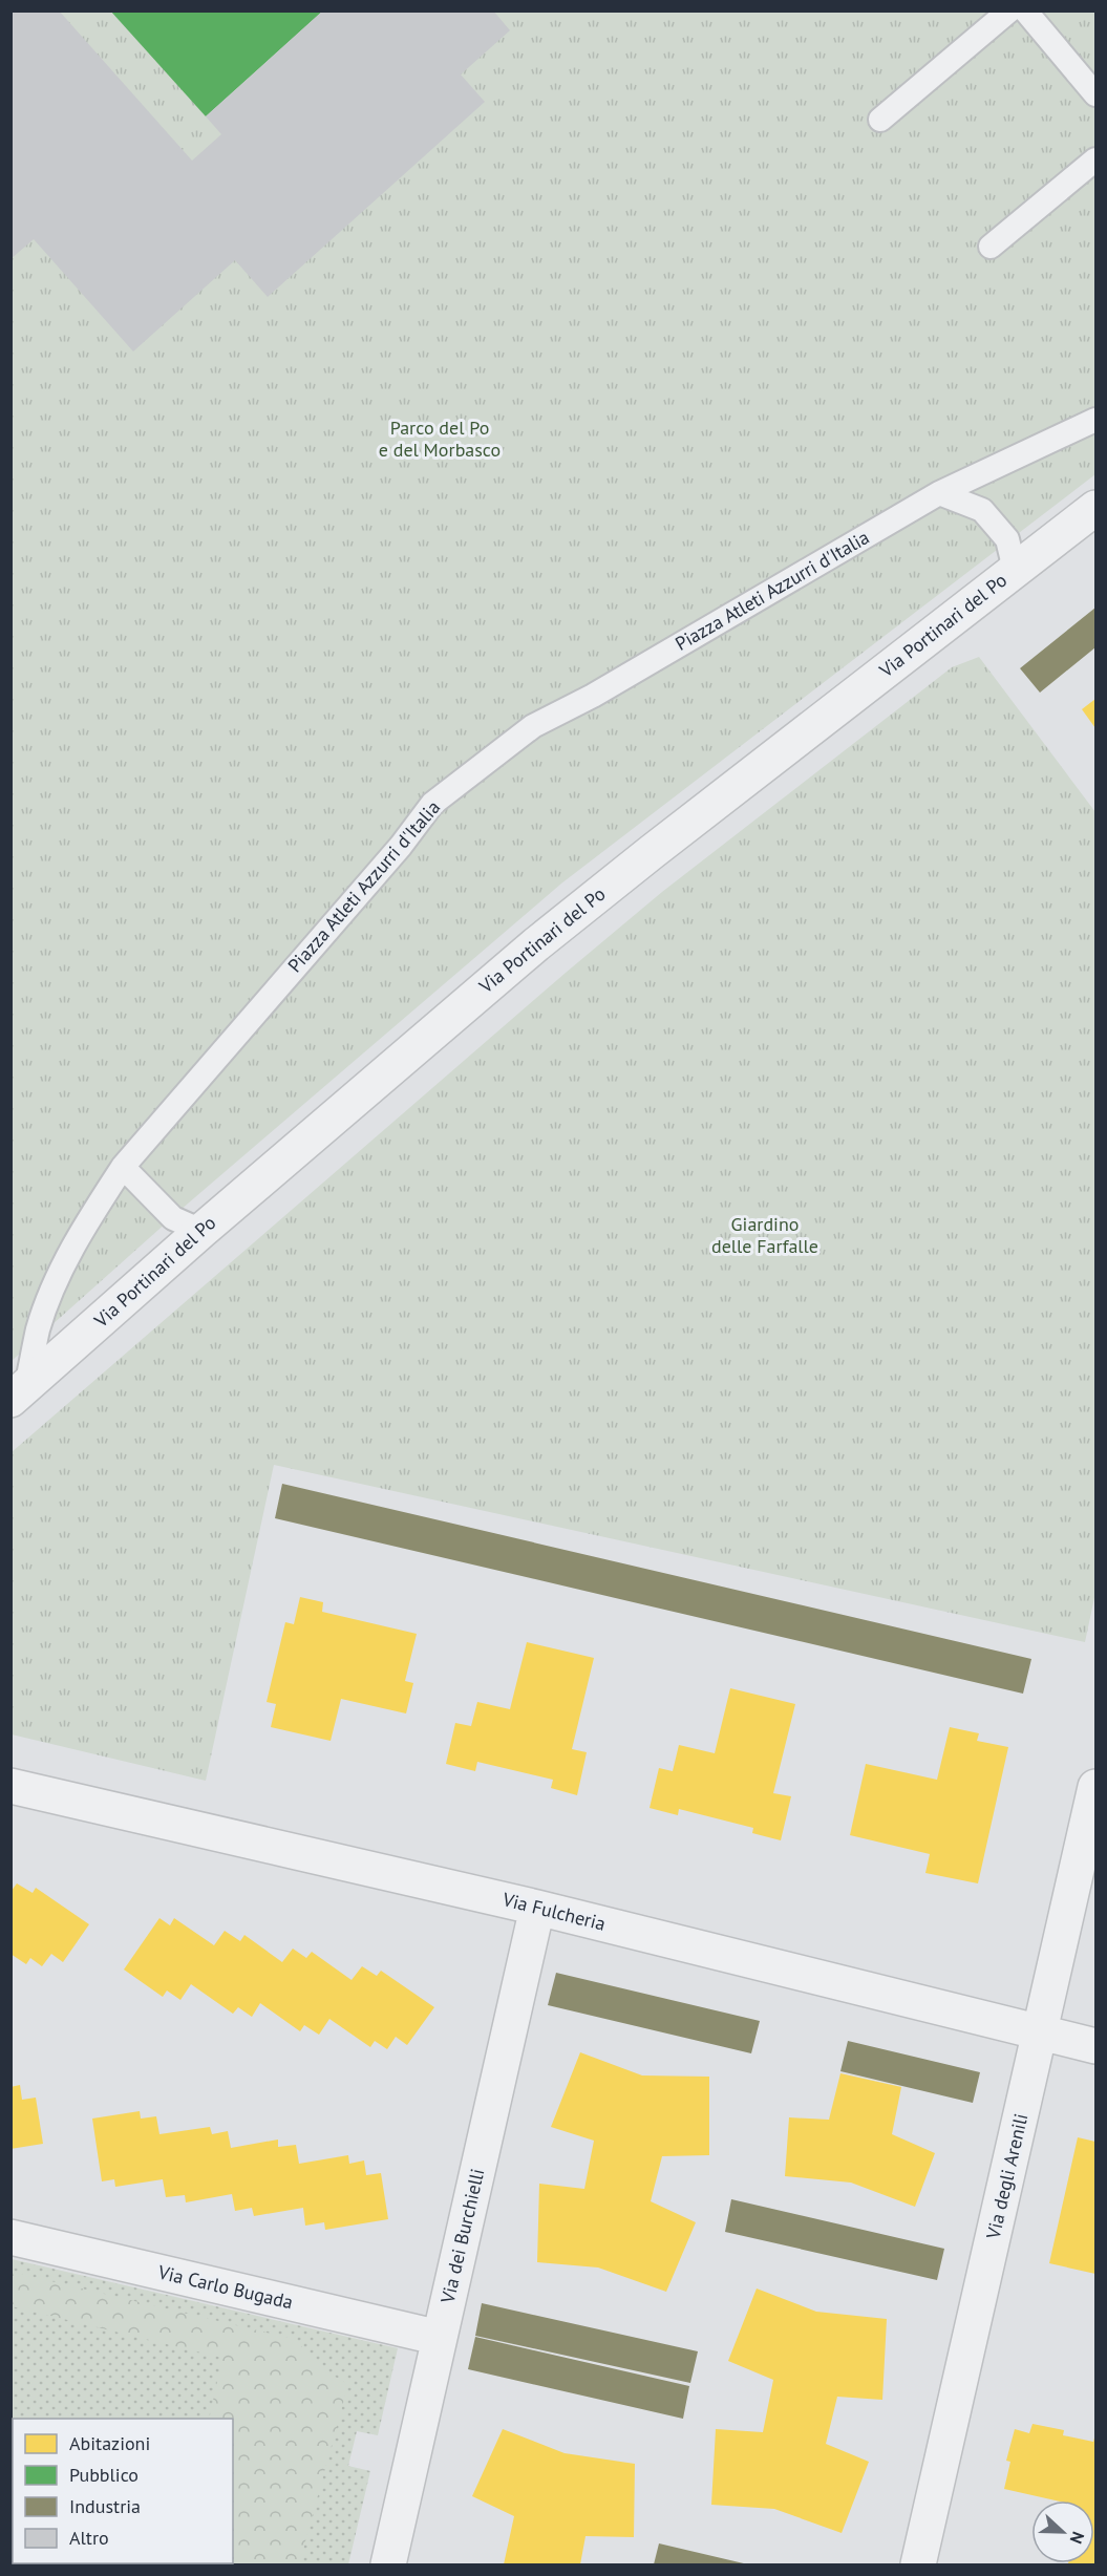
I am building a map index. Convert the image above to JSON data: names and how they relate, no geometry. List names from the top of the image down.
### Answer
{
  "streets": {
    "street": [
      "Via Portinari del Po",
      "Via Fulcheria",
      "Via degli Arenili",
      "Via dei Burchielli",
      "Via Carlo Bugada"
    ],
    "lane": ["Piazza Atleti Azzurri d'Italia"]
  },
  "crossings": [
    ["Piazza Atleti Azzurri d'Italia", "Via Portinari del Po"],
    ["Via Fulcheria", "Via degli Arenili"],
    ["Via Fulcheria", "Via dei Burchielli"],
    ["Via dei Burchielli", "Via Carlo Bugada"]
  ],
  "parks": ["Parco del Po e del Morbasco", "Giardino delle Farfalle"],
  "legend": [
    "Abitazioni",
    "Pubblico",
    "Industria",
    "Altro"
  ],
  "north": "right"
}
